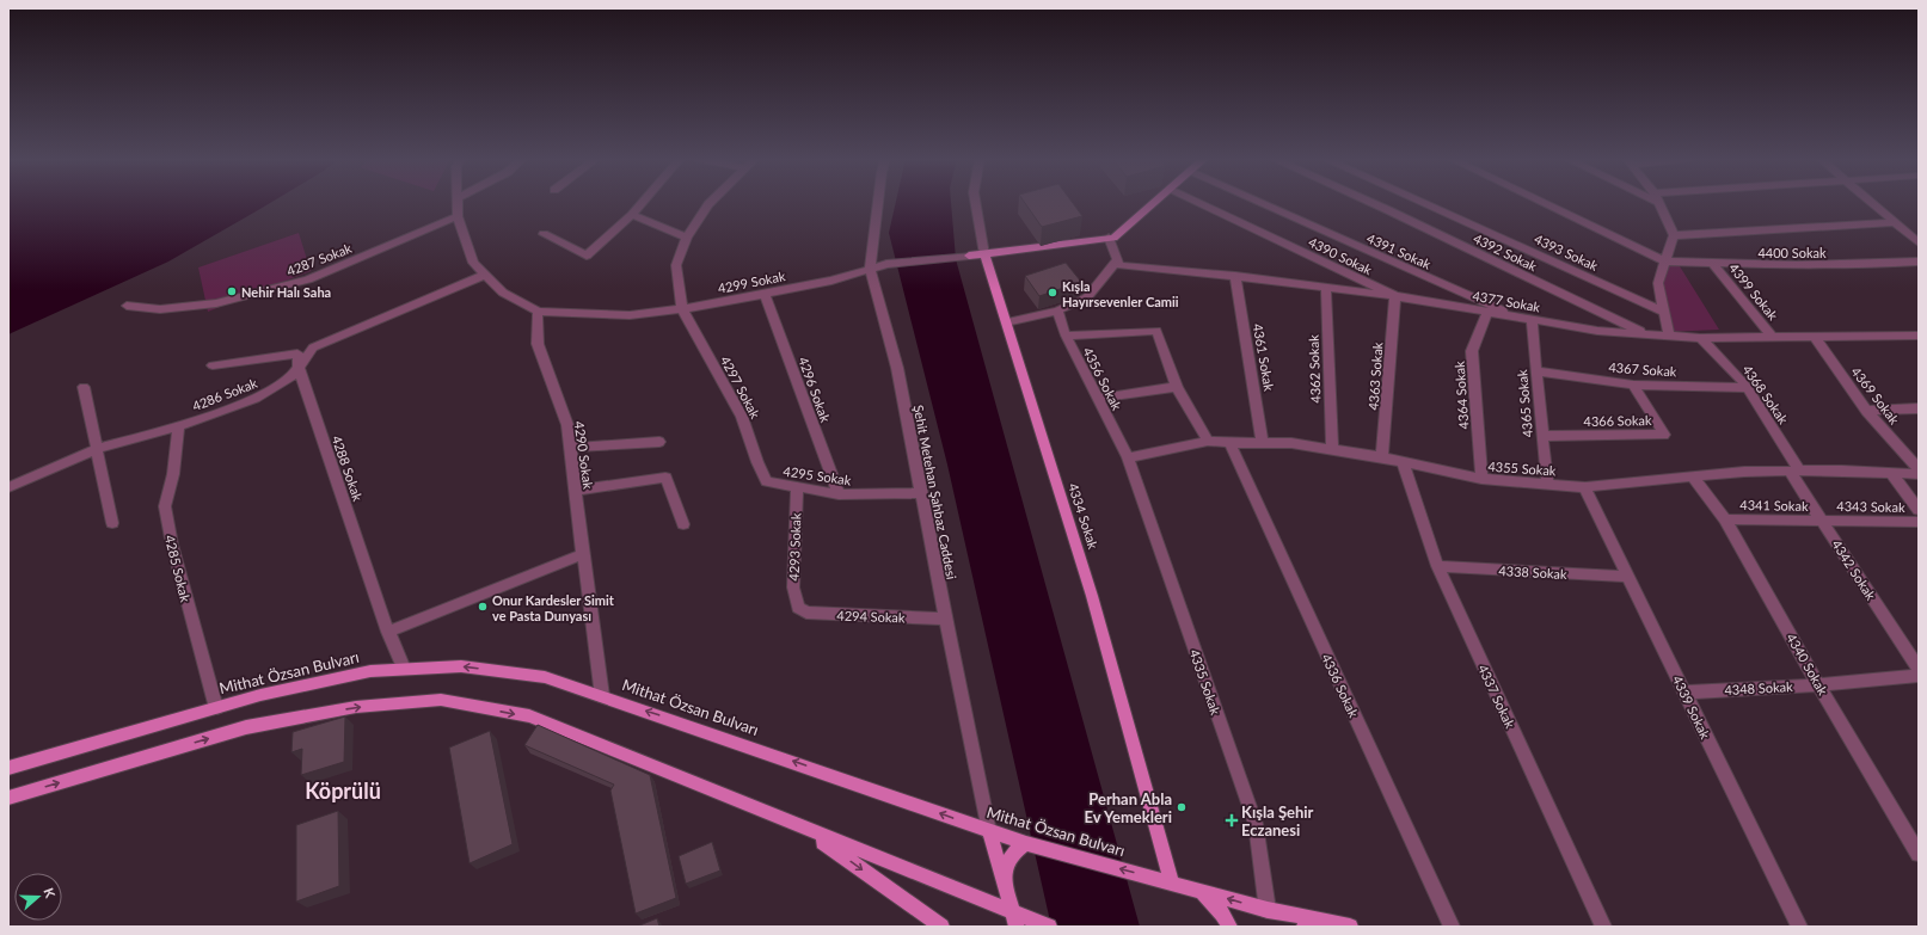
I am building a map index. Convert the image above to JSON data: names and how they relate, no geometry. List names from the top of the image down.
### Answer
{
  "streets": {
    "main road": ["4334 Sokak", "Mithat Özsan Bulvarı"],
    "street": [
      "4391 Sokak",
      "4392 Sokak",
      "4393 Sokak",
      "4400 Sokak",
      "4390 Sokak",
      "4287 Sokak",
      "4299 Sokak",
      "4399 Sokak",
      "4377 Sokak",
      "4361 Sokak",
      "4362 Sokak",
      "4367 Sokak",
      "4363 Sokak",
      "4356 Sokak",
      "4297 Sokak",
      "4296 Sokak",
      "4286 Sokak",
      "4368 Sokak",
      "4364 Sokak",
      "4369 Sokak",
      "4365 Sokak",
      "4366 Sokak",
      "4290 Sokak",
      "4288 Sokak",
      "4355 Sokak",
      "4295 Sokak",
      "Şehit Metehan Şahbaz Caddesi",
      "4341 Sokak",
      "4343 Sokak",
      "4293 Sokak",
      "4285 Sokak",
      "4342 Sokak",
      "4338 Sokak",
      "4294 Sokak",
      "4340 Sokak",
      "4335 Sokak",
      "4336 Sokak",
      "4348 Sokak",
      "4337 Sokak",
      "4339 Sokak"
    ]
  },
  "crossings": [
    ["4391 Sokak", "4377 Sokak"],
    ["4391 Sokak", "4365 Sokak"],
    ["4392 Sokak", "4377 Sokak"],
    ["4400 Sokak", "4399 Sokak"],
    ["4390 Sokak", "4377 Sokak"],
    ["4390 Sokak", "4363 Sokak"],
    ["4299 Sokak", "4297 Sokak"],
    ["4299 Sokak", "4296 Sokak"],
    ["4299 Sokak", "4290 Sokak"],
    ["4299 Sokak", "Şehit Metehan Şahbaz Caddesi"],
    ["4399 Sokak", "4377 Sokak"],
    ["4377 Sokak", "4361 Sokak"],
    ["4377 Sokak", "4362 Sokak"],
    ["4377 Sokak", "4363 Sokak"],
    ["4377 Sokak", "4368 Sokak"],
    ["4377 Sokak", "4364 Sokak"],
    ["4377 Sokak", "4369 Sokak"],
    ["4377 Sokak", "4365 Sokak"],
    ["4361 Sokak", "4355 Sokak"],
    ["4362 Sokak", "4355 Sokak"],
    ["4367 Sokak", "4368 Sokak"],
    ["4367 Sokak", "4365 Sokak"],
    ["4367 Sokak", "4366 Sokak"],
    ["4363 Sokak", "4355 Sokak"],
    ["4356 Sokak", "4355 Sokak"],
    ["4356 Sokak", "4335 Sokak"],
    ["4297 Sokak", "4295 Sokak"],
    ["4296 Sokak", "4295 Sokak"],
    ["4286 Sokak", "4288 Sokak"],
    ["4286 Sokak", "4285 Sokak"],
    ["4368 Sokak", "4355 Sokak"],
    ["4368 Sokak", "4342 Sokak"],
    ["4364 Sokak", "4355 Sokak"],
    ["4365 Sokak", "4366 Sokak"],
    ["4365 Sokak", "4355 Sokak"],
    ["4290 Sokak", "Mithat Özsan Bulvarı"],
    ["4288 Sokak", "Mithat Özsan Bulvarı"],
    ["4355 Sokak", "4342 Sokak"],
    ["4355 Sokak", "4340 Sokak"],
    ["4355 Sokak", "4335 Sokak"],
    ["4355 Sokak", "4336 Sokak"],
    ["4355 Sokak", "4337 Sokak"],
    ["4355 Sokak", "4339 Sokak"],
    ["4295 Sokak", "Şehit Metehan Şahbaz Caddesi"],
    ["4295 Sokak", "4293 Sokak"],
    ["Şehit Metehan Şahbaz Caddesi", "4294 Sokak"],
    ["Şehit Metehan Şahbaz Caddesi", "Mithat Özsan Bulvarı"],
    ["4341 Sokak", "4343 Sokak"],
    ["4341 Sokak", "4342 Sokak"],
    ["4341 Sokak", "4340 Sokak"],
    ["4343 Sokak", "4342 Sokak"],
    ["4334 Sokak", "Mithat Özsan Bulvarı"],
    ["4293 Sokak", "4294 Sokak"],
    ["4285 Sokak", "Mithat Özsan Bulvarı"],
    ["4338 Sokak", "4337 Sokak"],
    ["4338 Sokak", "4339 Sokak"],
    ["4340 Sokak", "4348 Sokak"],
    ["Mithat Özsan Bulvarı", "4335 Sokak"],
    ["4348 Sokak", "4339 Sokak"]
  ],
  "districts": ["Köprülü"],
  "places": {
    "other": [
      "Nehir Halı Saha",
      "Kışla Hayırsevenler Camii",
      "Onur Kardesler Simit ve Pasta Dunyası",
      "Perhan Abla Ev Yemekleri"
    ],
    "health": ["Kışla Şehir Eczanesi"]
  },
  "north": "right"
}
